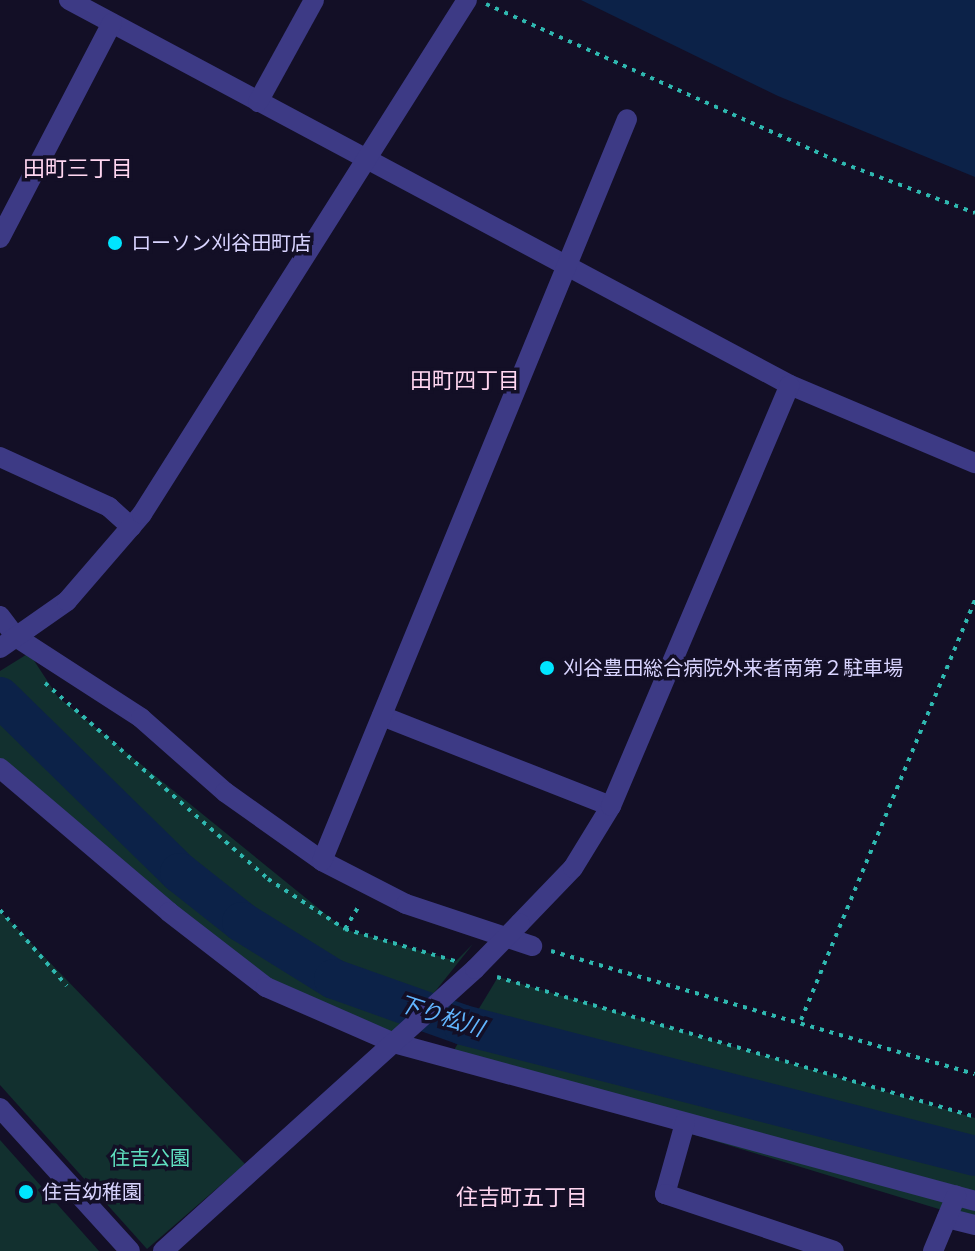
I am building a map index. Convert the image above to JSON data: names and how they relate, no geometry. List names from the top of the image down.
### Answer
{
  "districts": ["田町三丁目", "田町四丁目", "住吉町五丁目"],
  "water": ["下り松川"],
  "parks": ["住吉公園"],
  "places": ["ローソン刈谷田町店", "刈谷豊田総合病院外来者南第２駐車場", "住吉幼稚園"]
}
